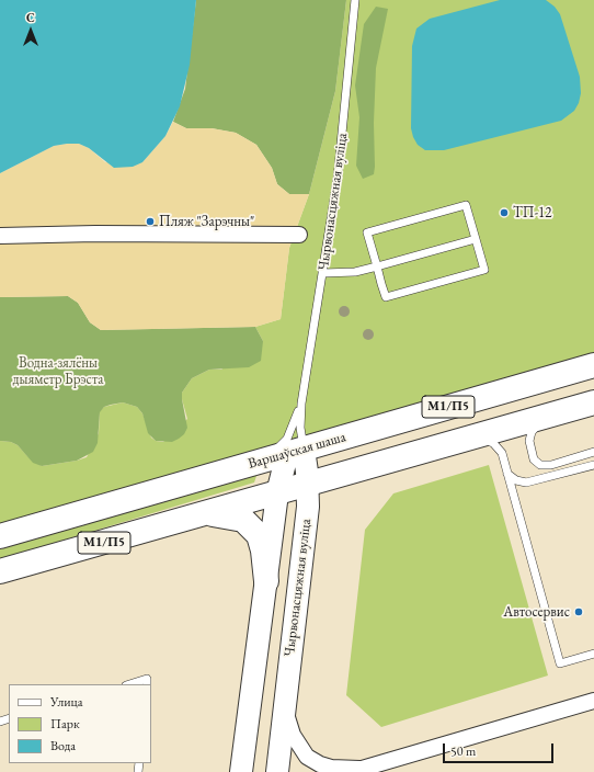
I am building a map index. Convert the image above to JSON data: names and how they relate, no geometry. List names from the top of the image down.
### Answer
{
  "streets": {
    "highway": ["М1/П5", "Варшаўская шаша"],
    "main road": ["Чырвонасцяжная вуліца"]
  },
  "crossings": [
    ["Чырвонасцяжная вуліца", "М1/П5"],
    ["Чырвонасцяжная вуліца", "Варшаўская шаша"]
  ],
  "parks": ["Водна-зялёны дыяметр Брэста"],
  "places": ["ТП-12", "Пляж \"Зарэчны\"", "Автосервис"],
  "legend": ["Улица", "Парк", "Вода"],
  "scale_bar": "50 m",
  "north": "top"
}
